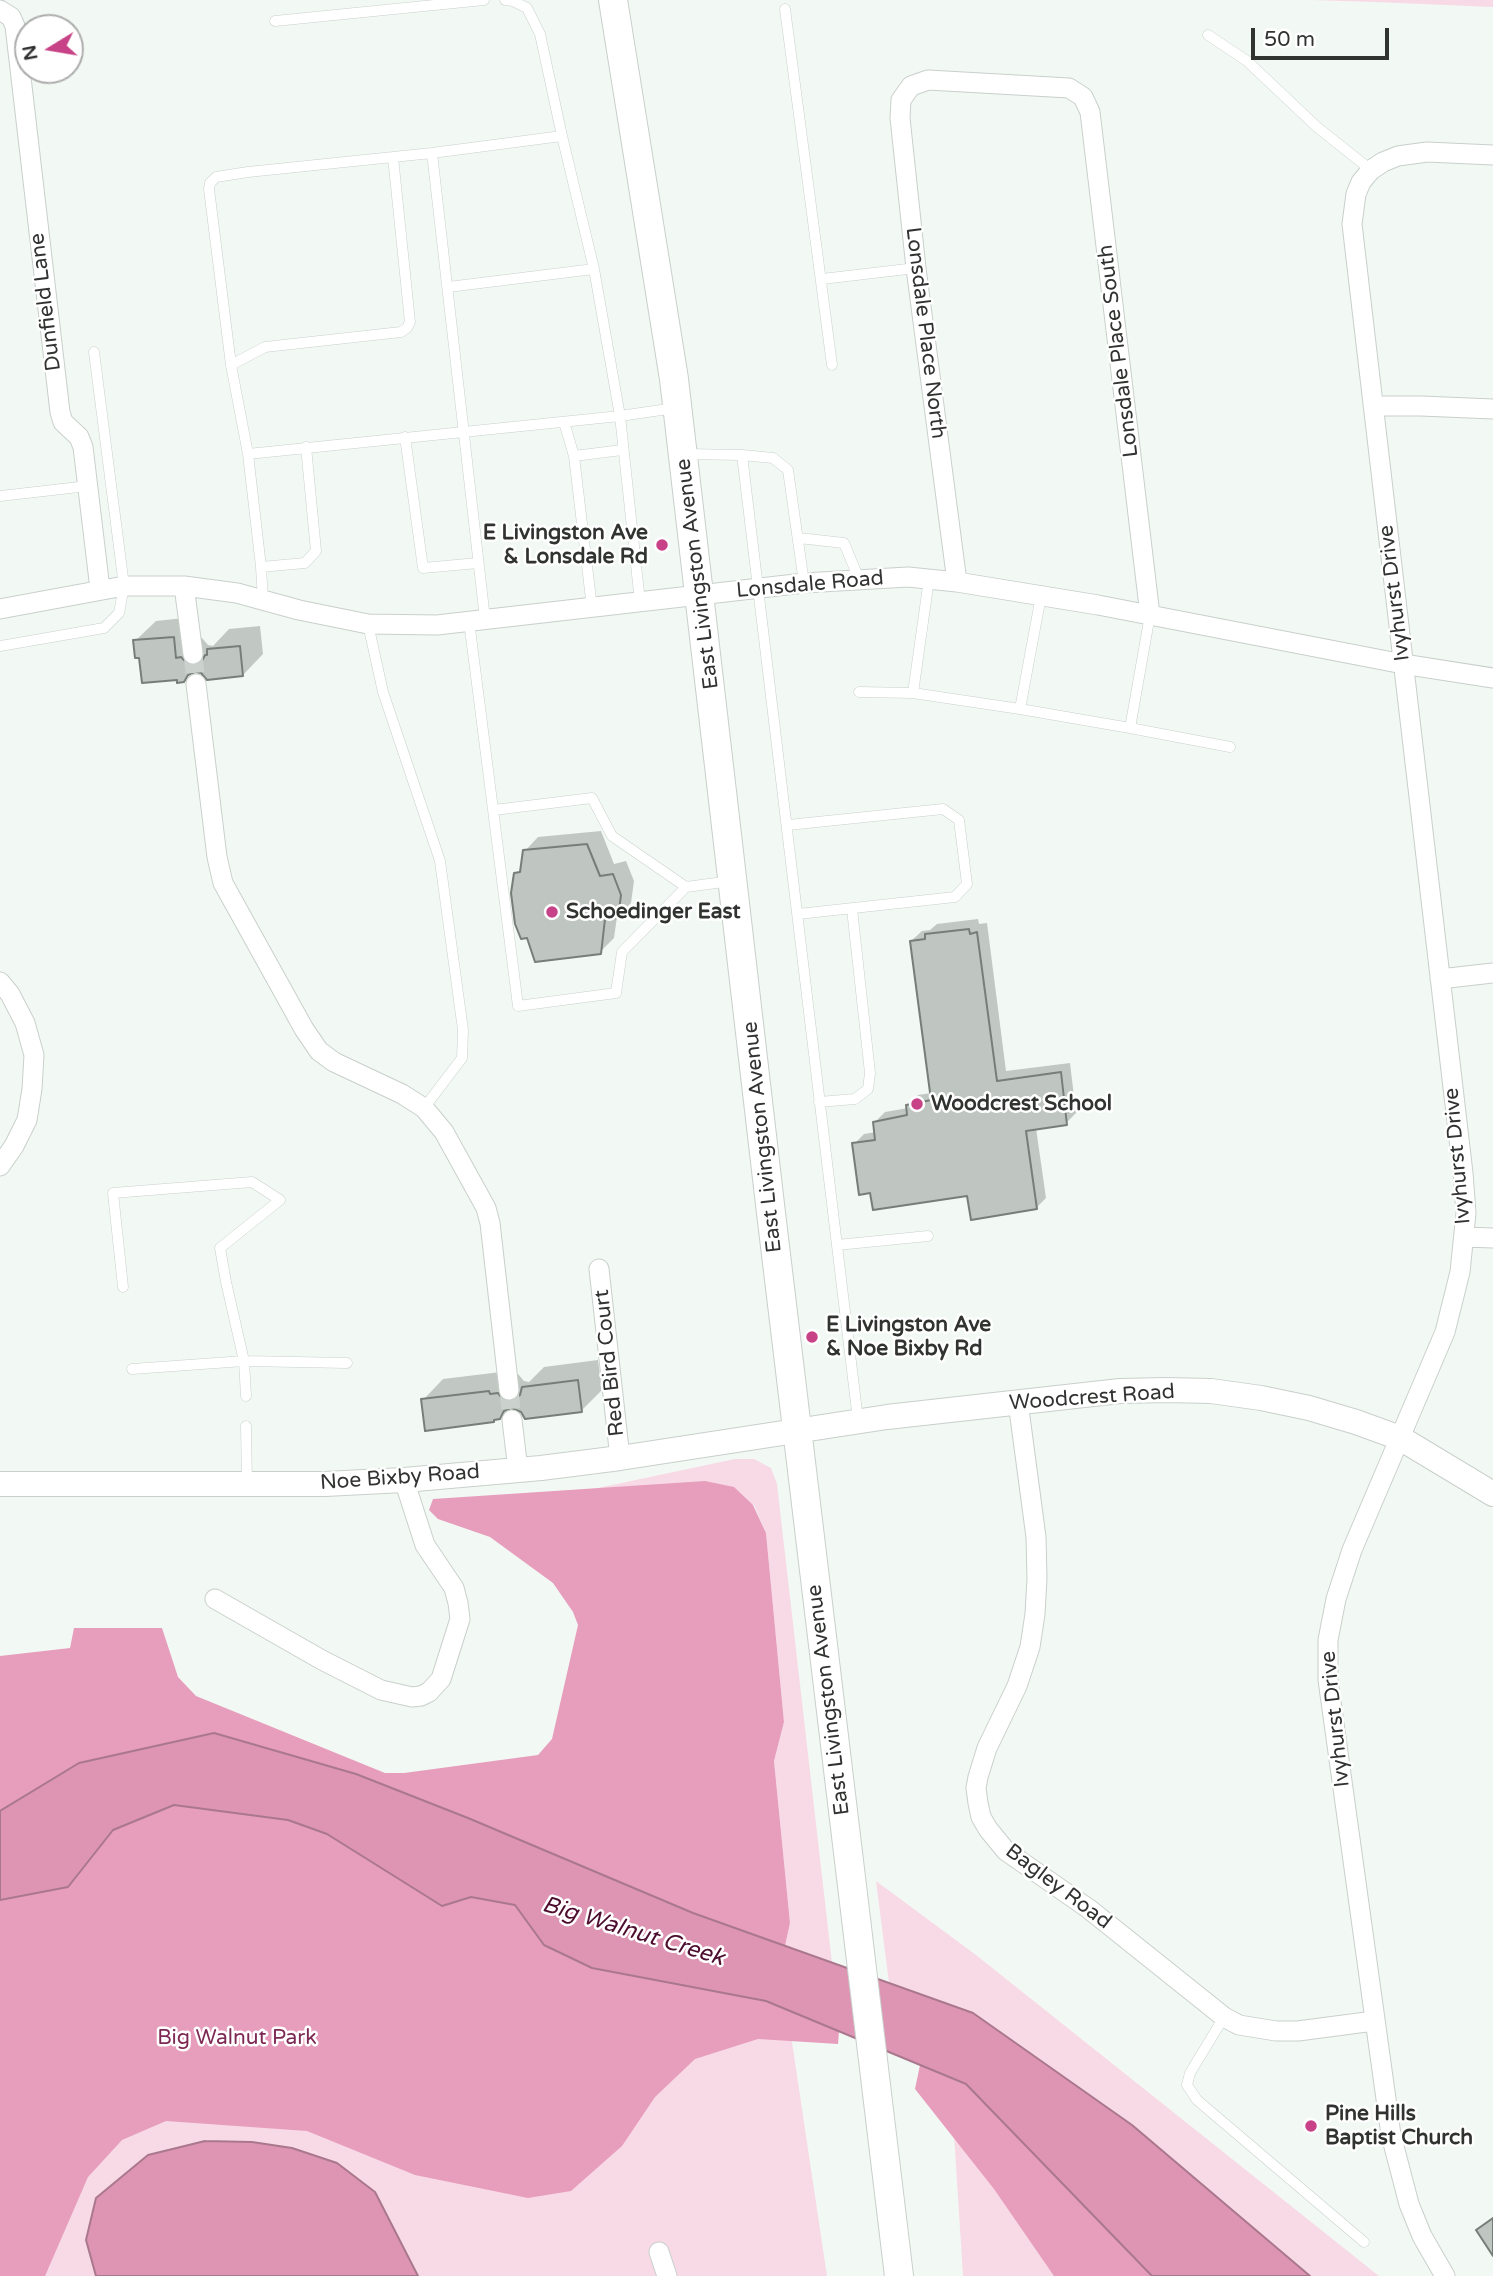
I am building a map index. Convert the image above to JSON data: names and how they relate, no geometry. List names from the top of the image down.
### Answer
{
  "streets": {
    "main road": ["East Livingston Avenue"],
    "street": [
      "Dunfield Lane",
      "Lonsdale Place North",
      "Lonsdale Place South",
      "Lonsdale Road",
      "Ivyhurst Drive",
      "Red Bird Court",
      "Woodcrest Road",
      "Noe Bixby Road",
      "Bagley Road"
    ]
  },
  "crossings": [
    ["Dunfield Lane", "Lonsdale Road"],
    ["Lonsdale Place North", "Lonsdale Place South"],
    ["Lonsdale Place North", "Lonsdale Road"],
    ["Lonsdale Place South", "Lonsdale Road"],
    ["East Livingston Avenue", "Lonsdale Road"],
    ["East Livingston Avenue", "Woodcrest Road"],
    ["East Livingston Avenue", "Noe Bixby Road"],
    ["Lonsdale Road", "Ivyhurst Drive"],
    ["Ivyhurst Drive", "Woodcrest Road"],
    ["Ivyhurst Drive", "Bagley Road"],
    ["Red Bird Court", "Noe Bixby Road"],
    ["Woodcrest Road", "Noe Bixby Road"],
    ["Woodcrest Road", "Bagley Road"]
  ],
  "water": ["Big Walnut Creek"],
  "parks": ["Big Walnut Park"],
  "places": [
    "E Livingston Ave & Lonsdale Rd",
    "Schoedinger East",
    "Woodcrest School",
    "E Livingston Ave & Noe Bixby Rd",
    "Pine Hills Baptist Church"
  ],
  "scale_bar": "50 m",
  "north": "left"
}
